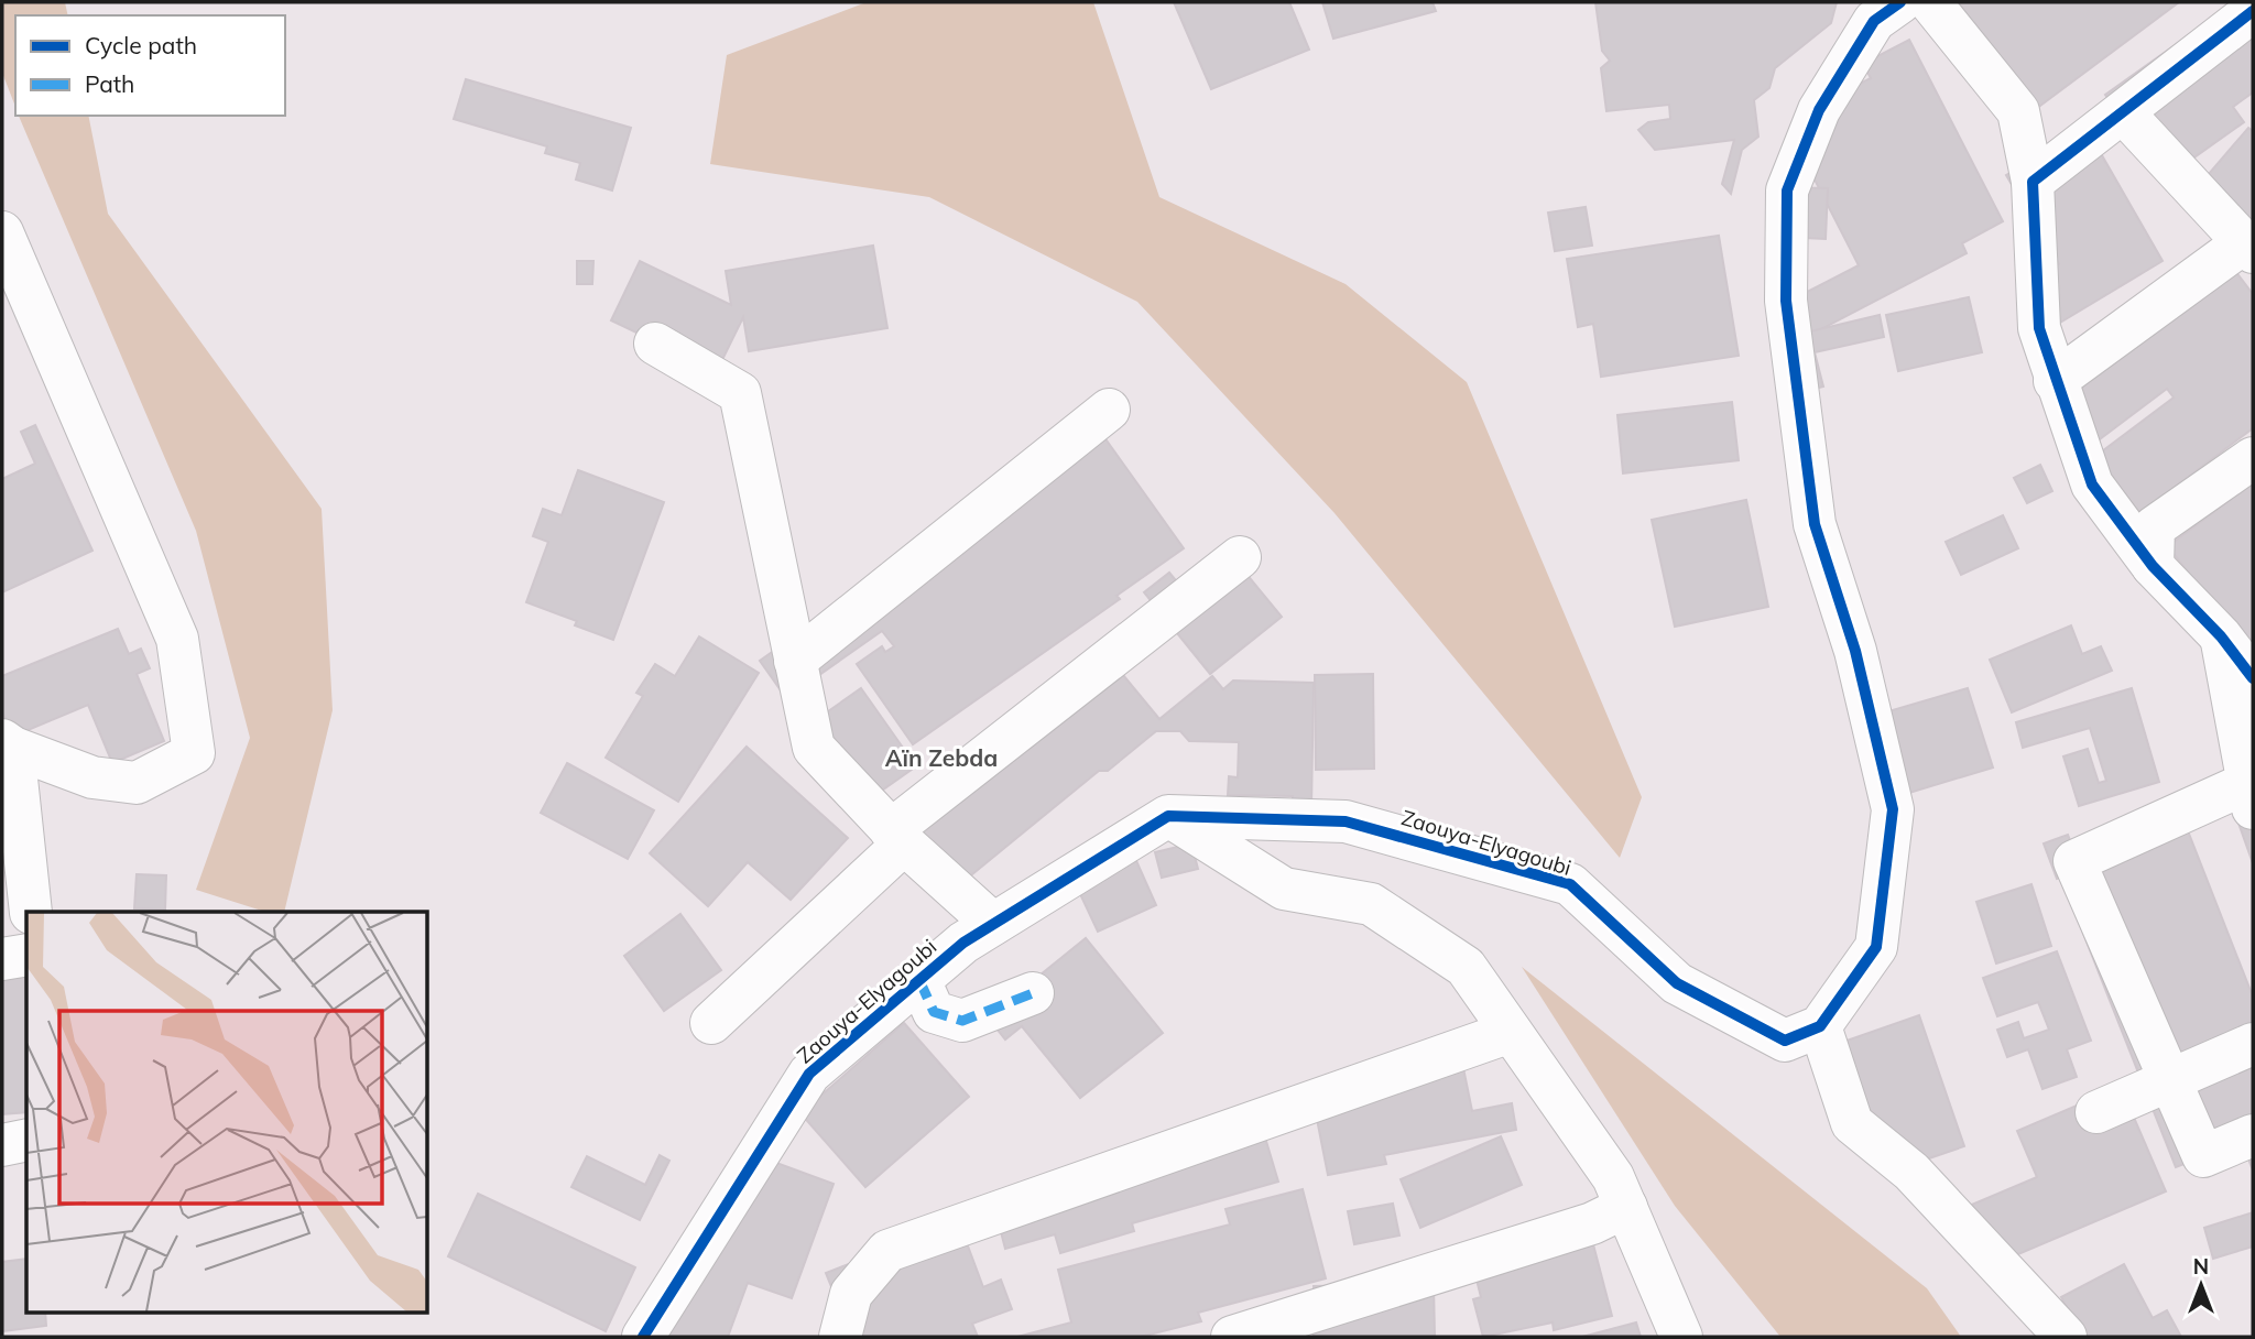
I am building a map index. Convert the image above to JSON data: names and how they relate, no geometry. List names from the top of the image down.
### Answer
{
  "streets": {
    "street": ["Zaouya-Elyagoubi"]
  },
  "districts": ["Aïn Zebda"],
  "legend": ["Cycle path", "Path"],
  "north": "top"
}
